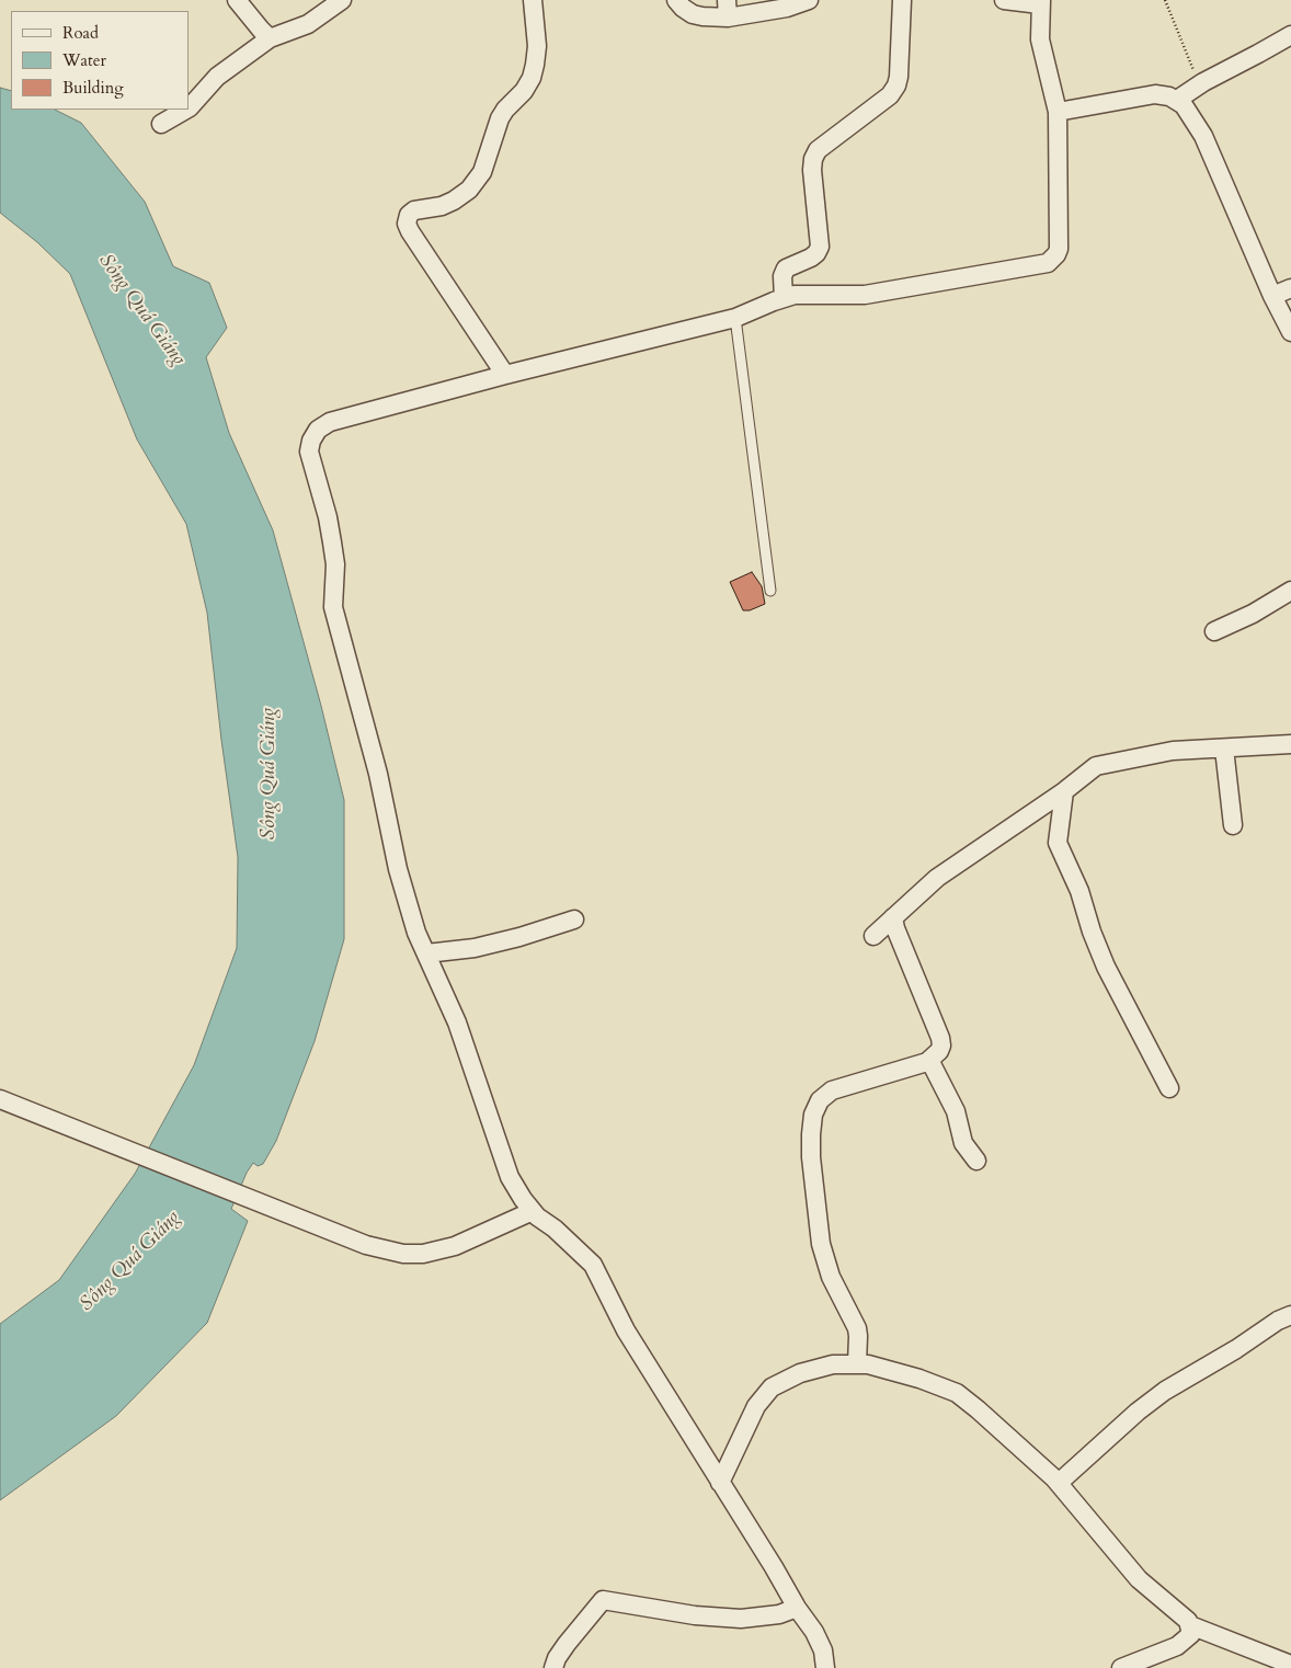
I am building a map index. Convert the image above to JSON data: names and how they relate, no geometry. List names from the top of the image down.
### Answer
{
  "water": ["Sông Quá Giáng"],
  "legend": ["Road", "Water", "Building"]
}
